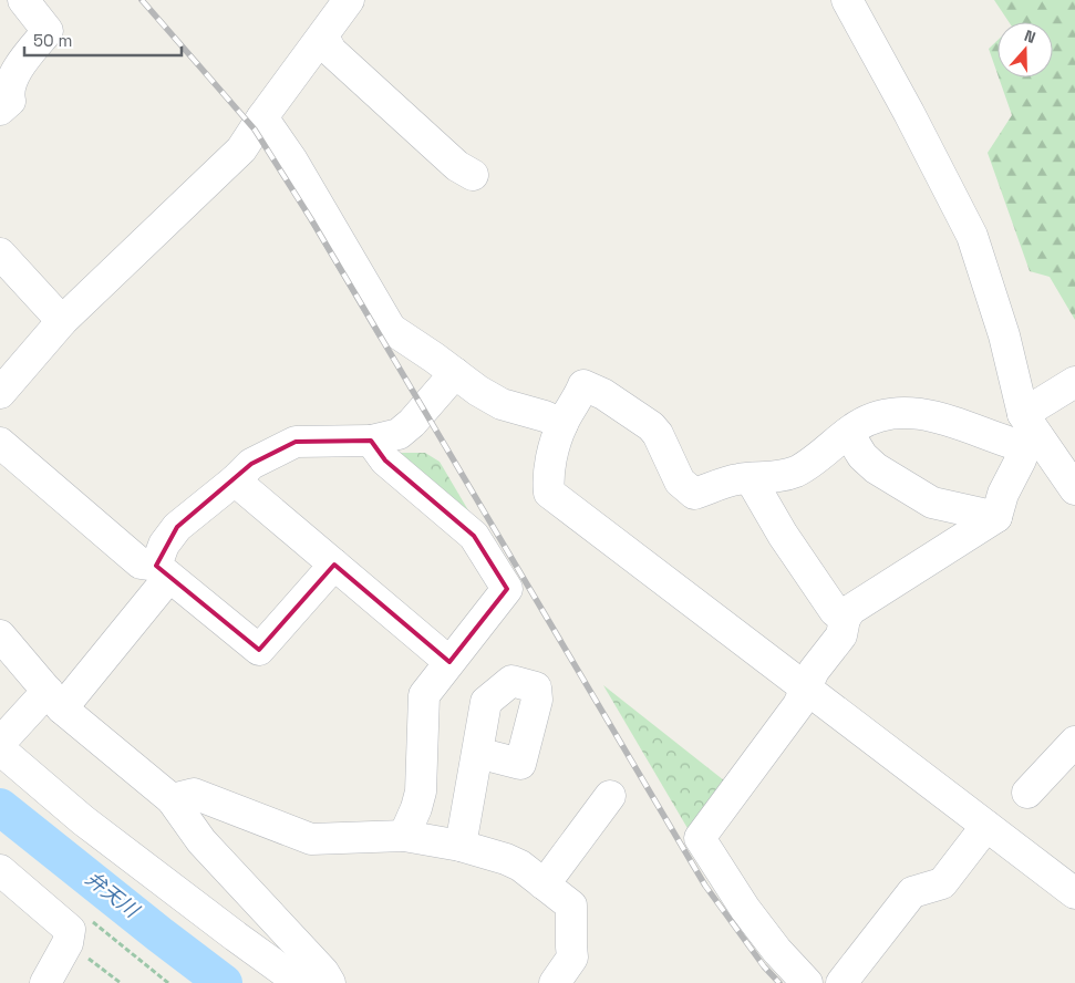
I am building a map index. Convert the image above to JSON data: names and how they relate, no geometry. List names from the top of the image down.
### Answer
{
  "water": ["弁天川"],
  "scale_bar": "50 m",
  "north": "top"
}
